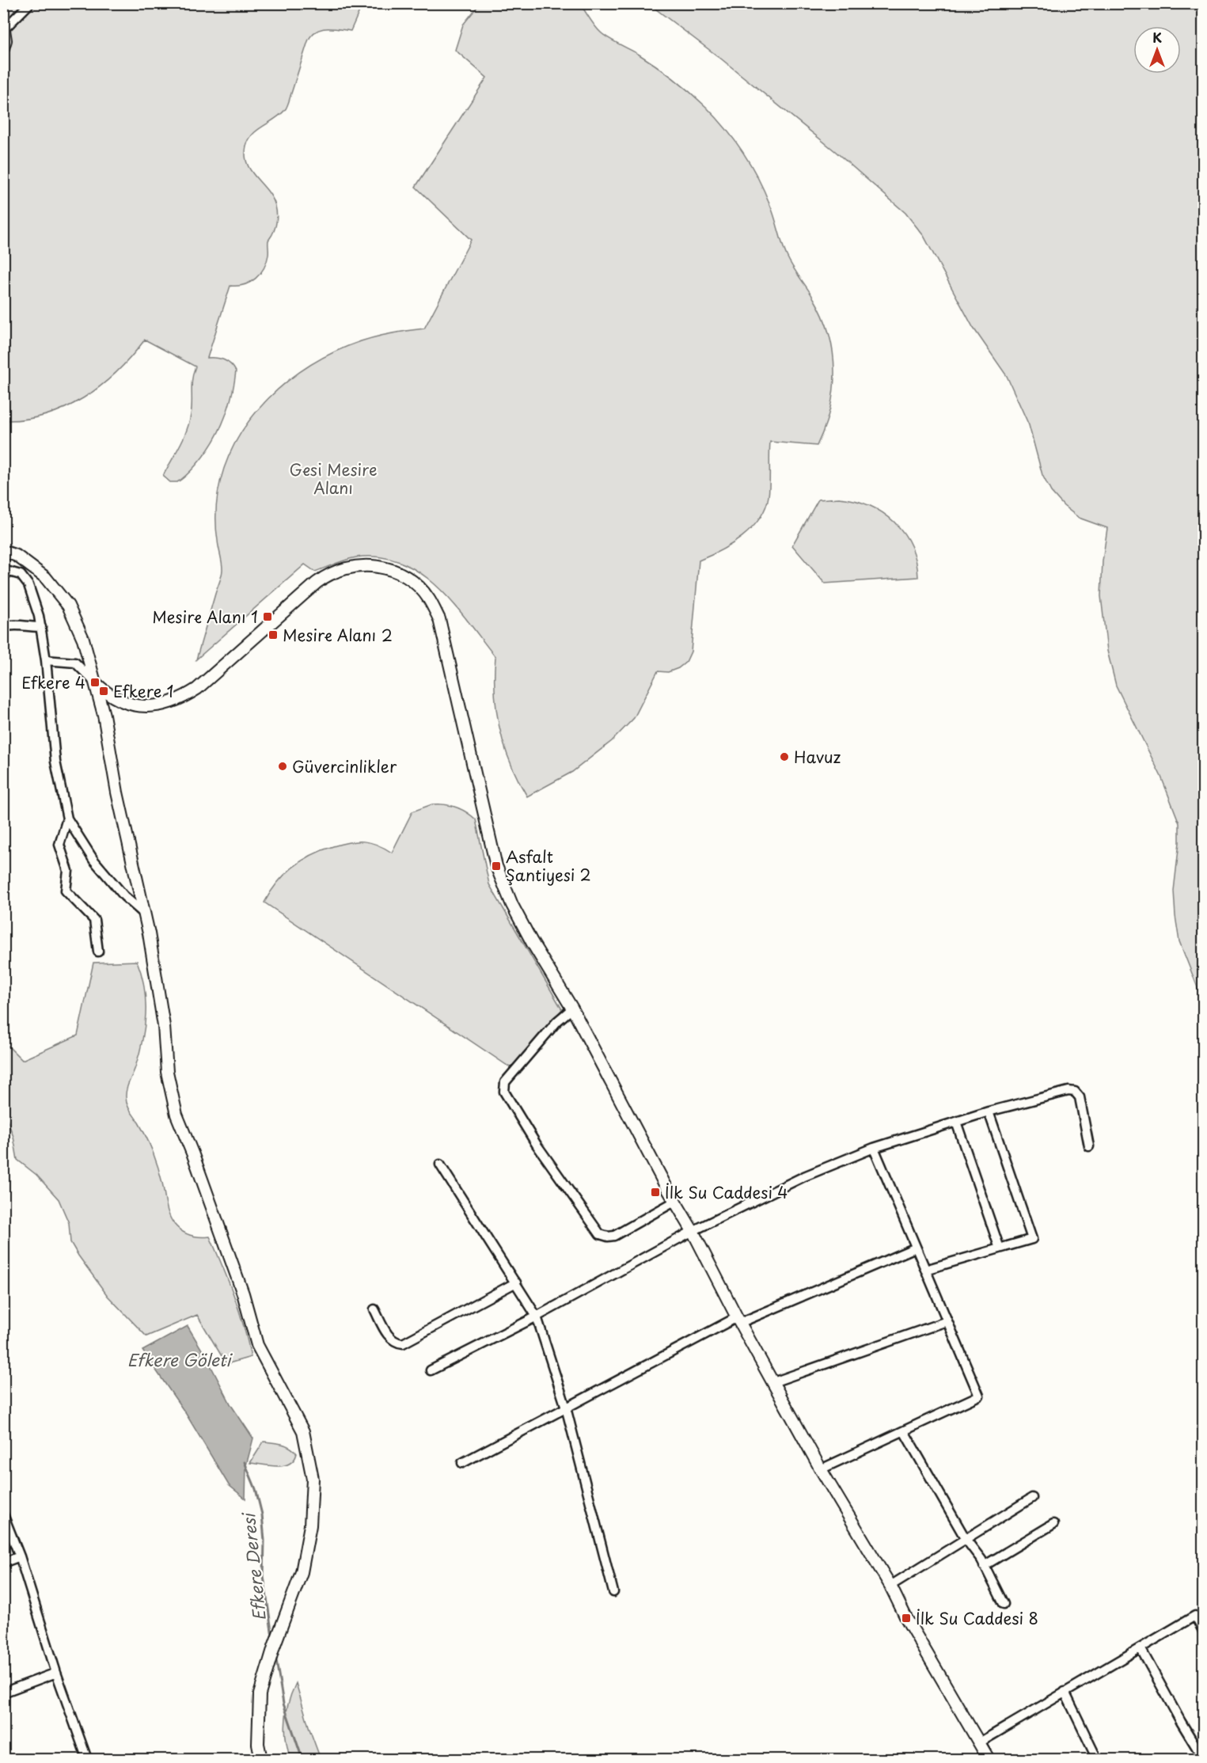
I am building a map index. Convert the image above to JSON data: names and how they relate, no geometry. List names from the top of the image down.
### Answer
{
  "water": ["Efkere Göleti", "Efkere Deresi"],
  "parks": ["Gesi Mesire Alanı"],
  "places": {
    "transit": [
      "Mesire Alanı 1",
      "Mesire Alanı 2",
      "Efkere 4",
      "Efkere 1",
      "Asfalt Şantiyesi 2",
      "İlk Su Caddesi 4",
      "İlk Su Caddesi 8"
    ],
    "other": ["Havuz", "Güvercinlikler"]
  },
  "north": "top"
}
